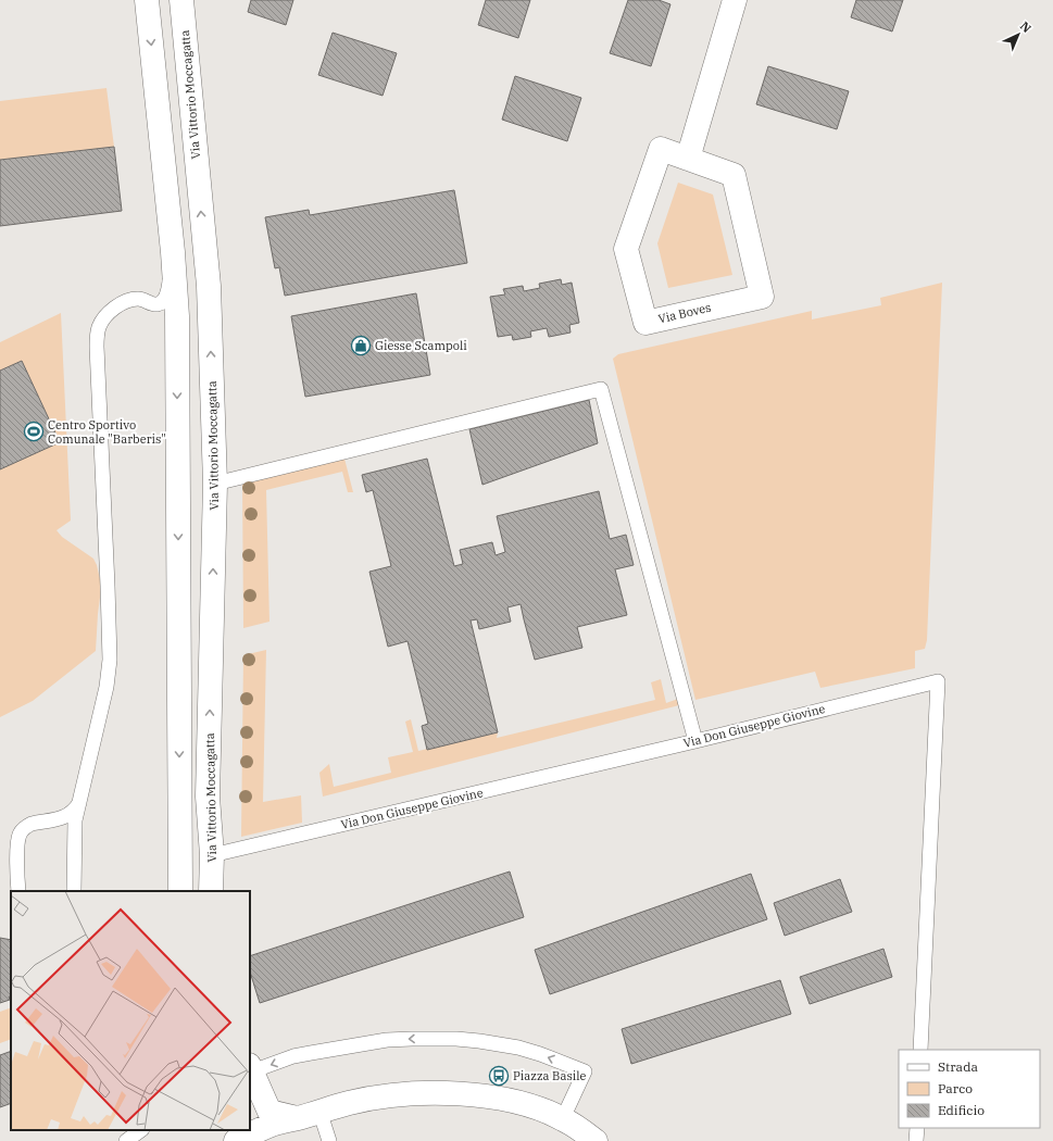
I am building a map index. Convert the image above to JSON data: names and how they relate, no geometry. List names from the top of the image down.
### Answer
{
  "streets": {
    "street": ["Via Vittorio Moccagatta", "Via Boves"],
    "lane": ["Via Don Giuseppe Giovine"]
  },
  "crossings": [
    ["Via Vittorio Moccagatta", "Via Don Giuseppe Giovine"]
  ],
  "places": {
    "shop": ["Giesse Scampoli"],
    "sports": ["Centro Sportivo Comunale \"Barberis\""],
    "bus stop": ["Piazza Basile"]
  },
  "legend": ["Strada", "Parco", "Edificio"],
  "north": "top right"
}
